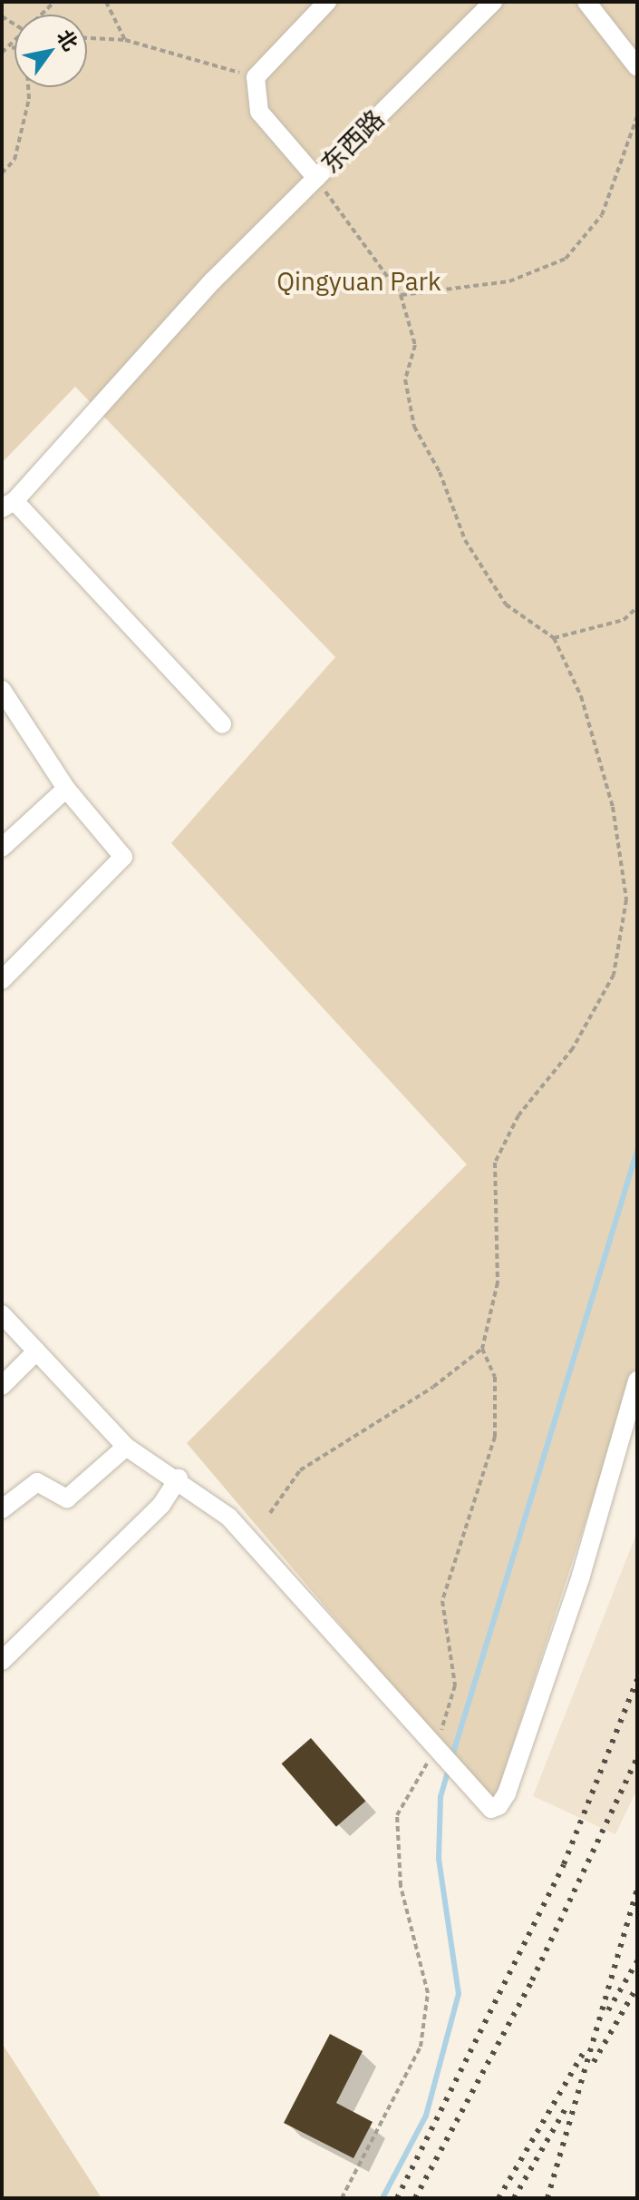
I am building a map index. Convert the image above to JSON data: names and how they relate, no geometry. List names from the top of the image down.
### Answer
{
  "streets": {
    "street": ["东西路"]
  },
  "parks": ["Qingyuan Park"],
  "north": "top right"
}
